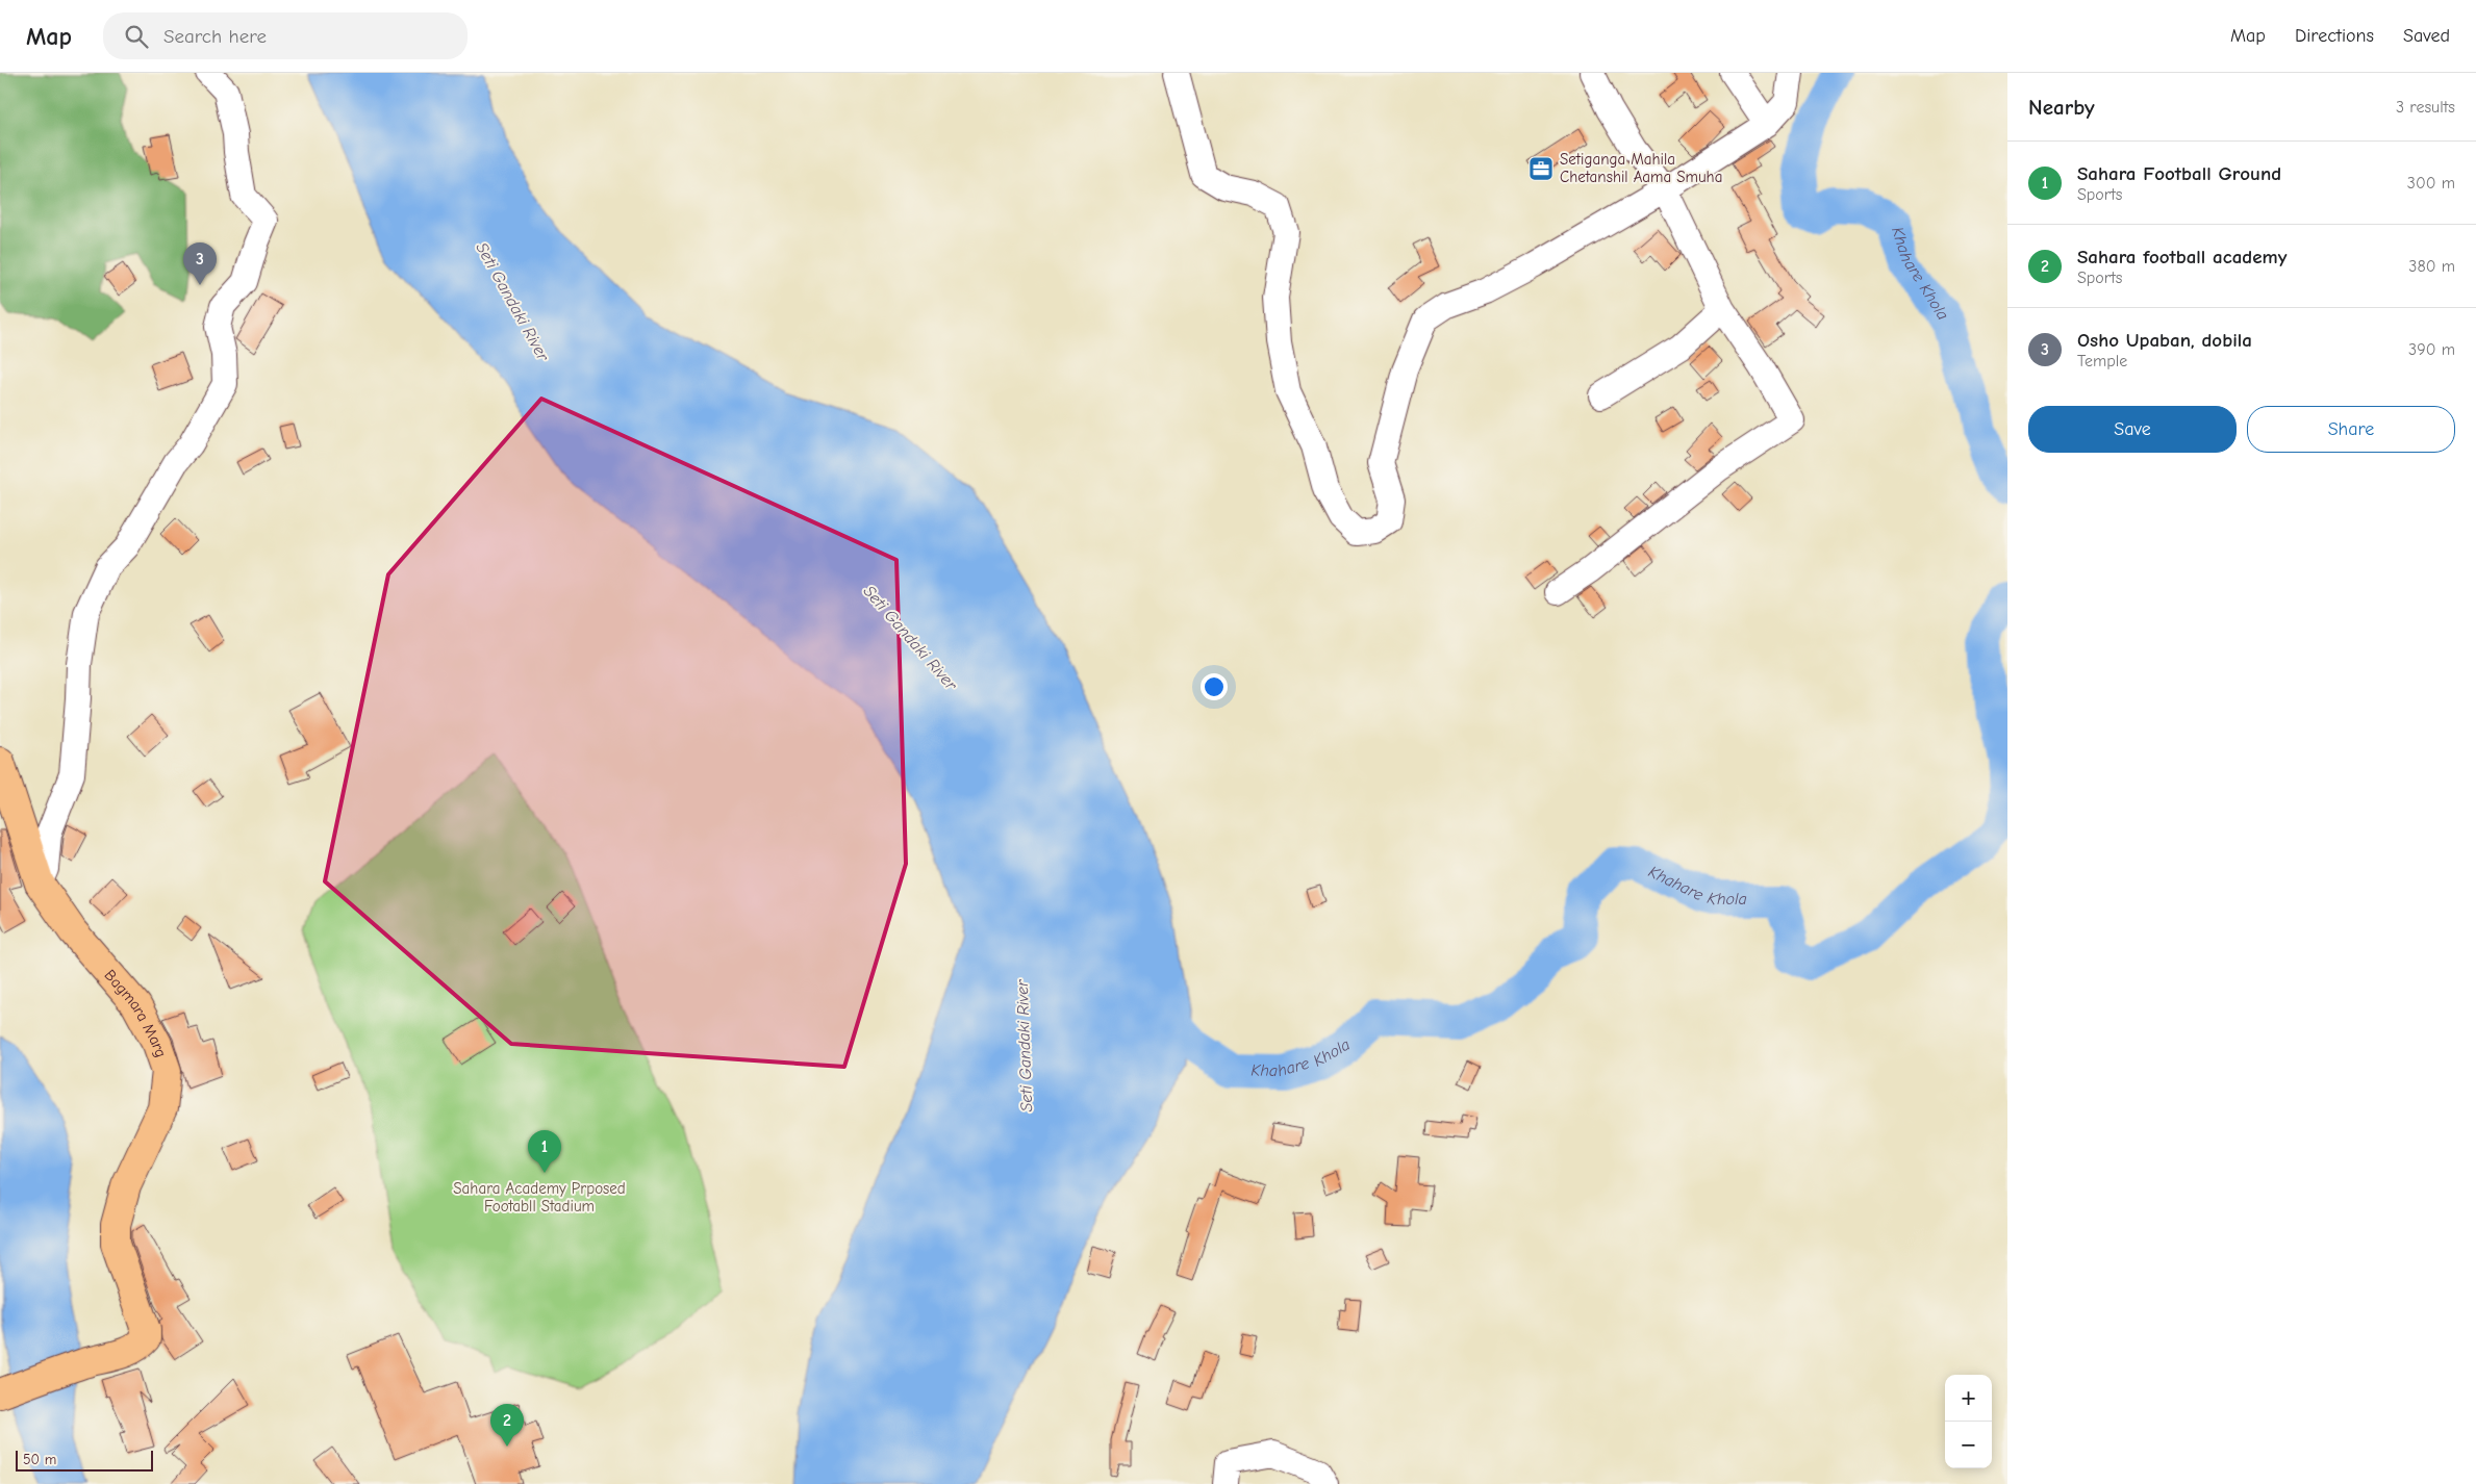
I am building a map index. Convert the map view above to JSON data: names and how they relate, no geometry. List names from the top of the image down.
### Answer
{
  "streets": {
    "main road": ["Bagmara Marg"]
  },
  "water": ["Khahare Khola", "Seti Gandaki River"],
  "parks": ["Sahara Academy Prposed Footabll Stadium"],
  "places": {
    "office": ["Setiganga Mahila Chetanshil Aama Smuha"]
  },
  "scale_bar": "50 m",
  "page": {
    "header": "Map",
    "search": "Search here",
    "nav": ["Map", "Directions", "Saved"],
    "heading": ["Nearby", "3 results"],
    "list": [
      {
        "mark": "1",
        "name": "Sahara Football Ground",
        "note": "Sports",
        "value": "300 m"
      },
      {
        "mark": "2",
        "name": "Sahara football academy",
        "note": "Sports",
        "value": "380 m"
      },
      {
        "mark": "3",
        "name": "Osho Upaban, dobila",
        "note": "Temple",
        "value": "390 m"
      }
    ],
    "pins": ["3", "1", "2"],
    "buttons": ["Save", "Share"],
    "map_buttons": ["+", "−"],
    "scale": "50 m"
  }
}
